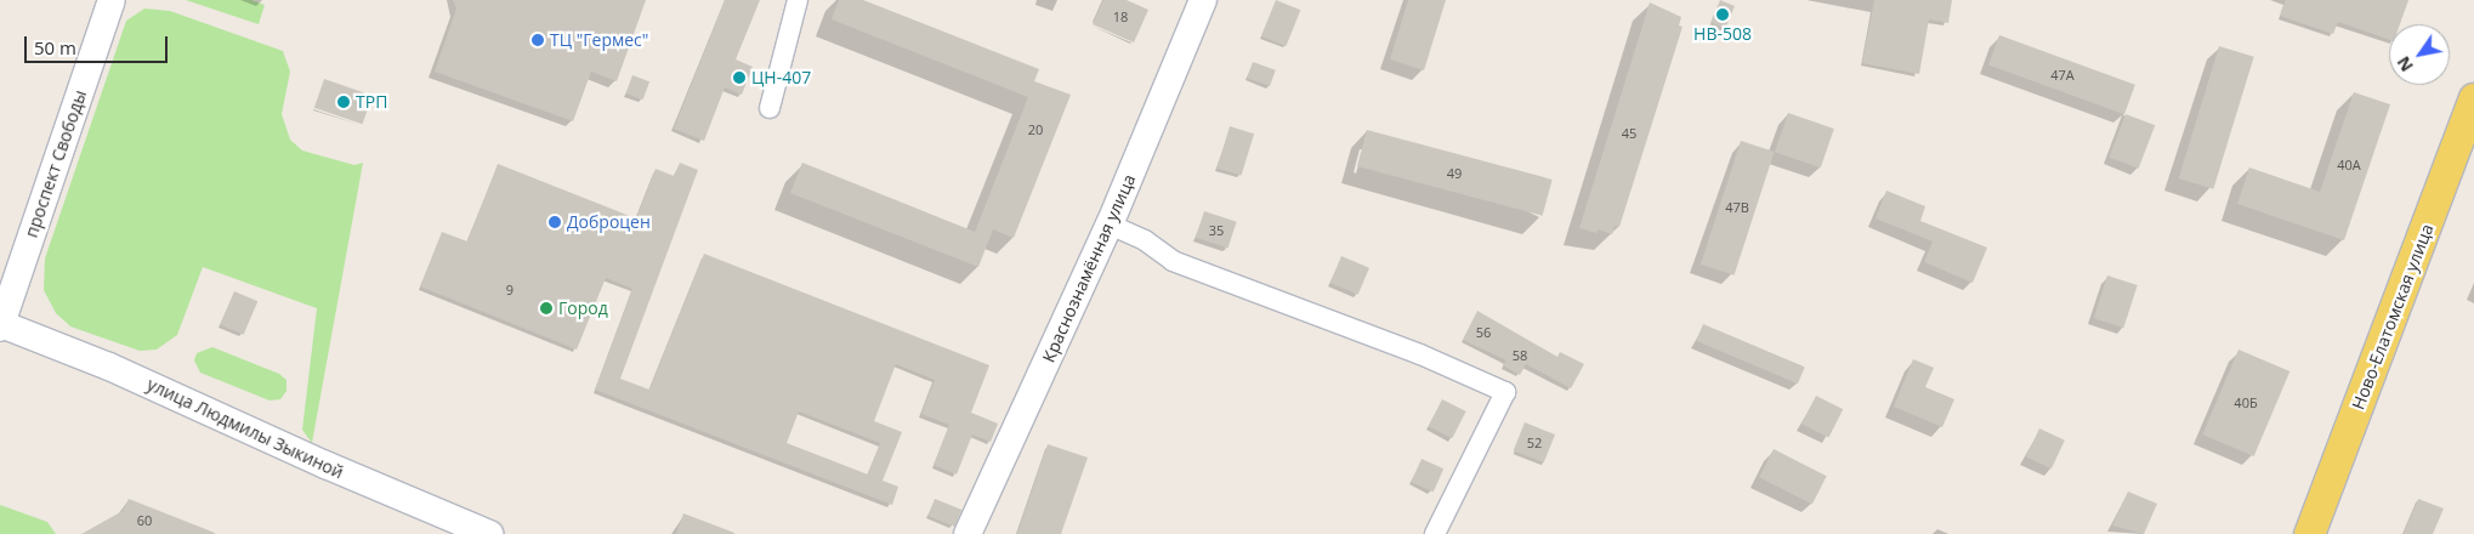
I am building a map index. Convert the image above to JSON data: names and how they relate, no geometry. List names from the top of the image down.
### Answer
{
  "streets": {
    "main road": ["Ново-Елатомская улица"],
    "street": ["проспект Свободы", "Краснознамённая улица", "улица Людмилы Зыкиной"]
  },
  "crossings": [
    ["проспект Свободы", "улица Людмилы Зыкиной"]
  ],
  "places": [
    "НВ-508",
    "ТЦ \"Гермес\"",
    "ЦН-407",
    "ТРП",
    "Доброцен",
    "Город"
  ],
  "house_numbers": [
    "18",
    "47А",
    "20",
    "45",
    "40А",
    "49",
    "47В",
    "35",
    "9",
    "56",
    "58",
    "40Б",
    "52",
    "60"
  ],
  "scale_bar": "50 m",
  "north": "bottom left"
}
